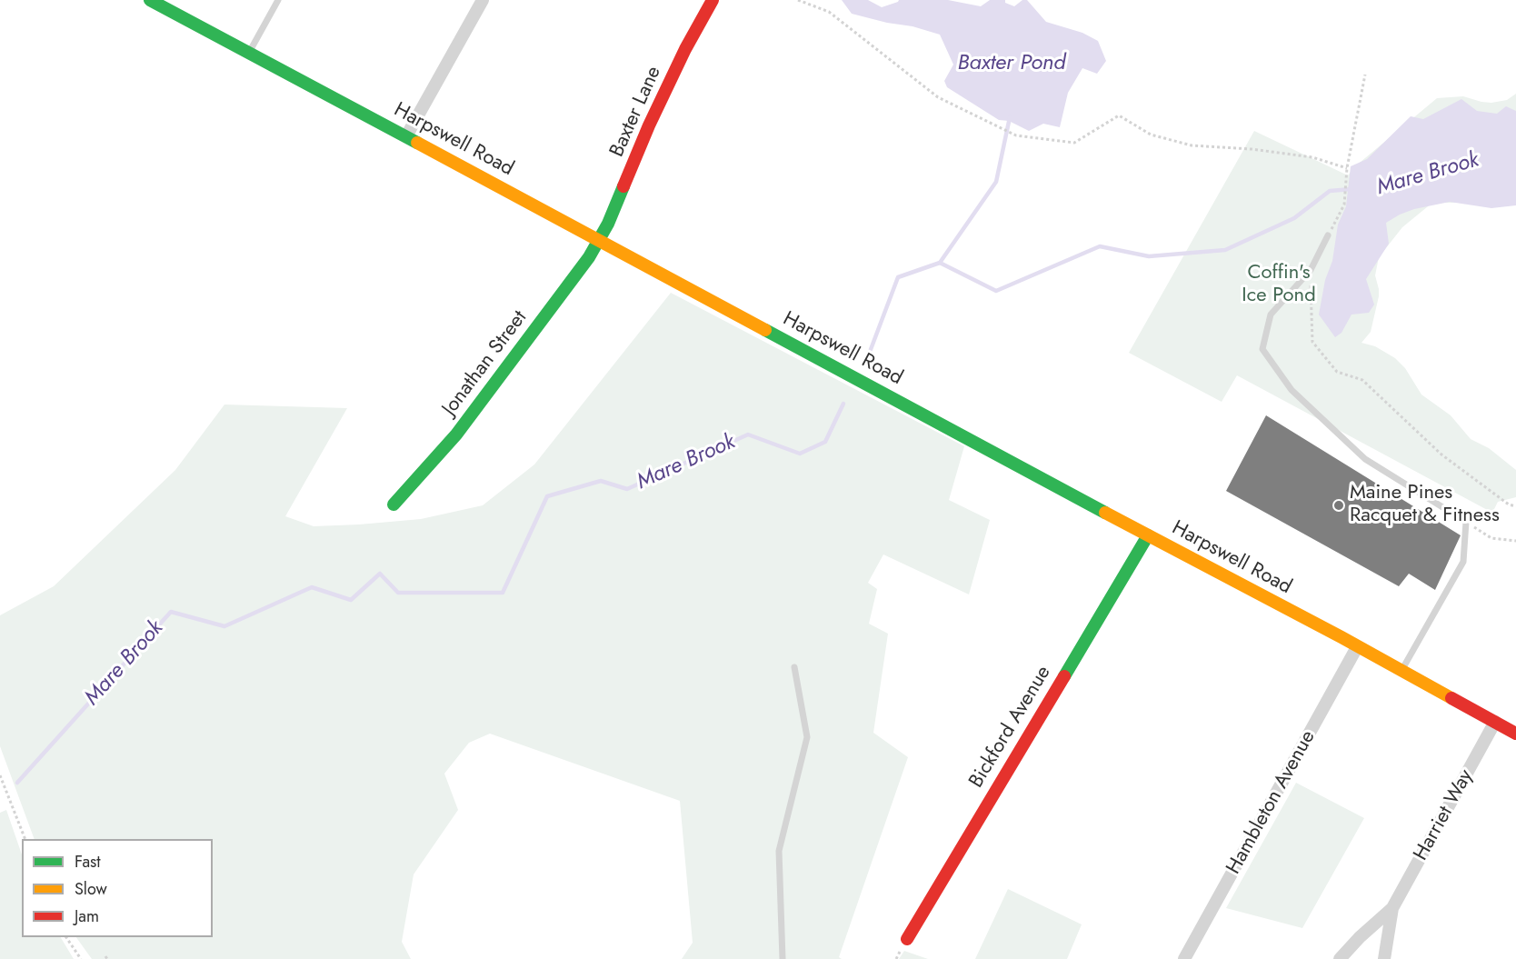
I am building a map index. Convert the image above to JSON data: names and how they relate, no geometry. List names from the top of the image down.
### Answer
{
  "streets": {
    "main road": [
      "Baxter Lane",
      "Harpswell Road",
      "Jonathan Street",
      "Bickford Avenue"
    ],
    "street": ["Hambleton Avenue", "Harriet Way"]
  },
  "crossings": [
    ["Baxter Lane", "Harpswell Road"],
    ["Baxter Lane", "Jonathan Street"],
    ["Harpswell Road", "Jonathan Street"],
    ["Harpswell Road", "Bickford Avenue"],
    ["Harpswell Road", "Hambleton Avenue"],
    ["Harpswell Road", "Harriet Way"]
  ],
  "water": ["Baxter Pond", "Mare Brook"],
  "parks": ["Coffin's Ice Pond"],
  "places": ["Maine Pines Racquet & Fitness"],
  "legend": ["Fast", "Slow", "Jam"]
}
